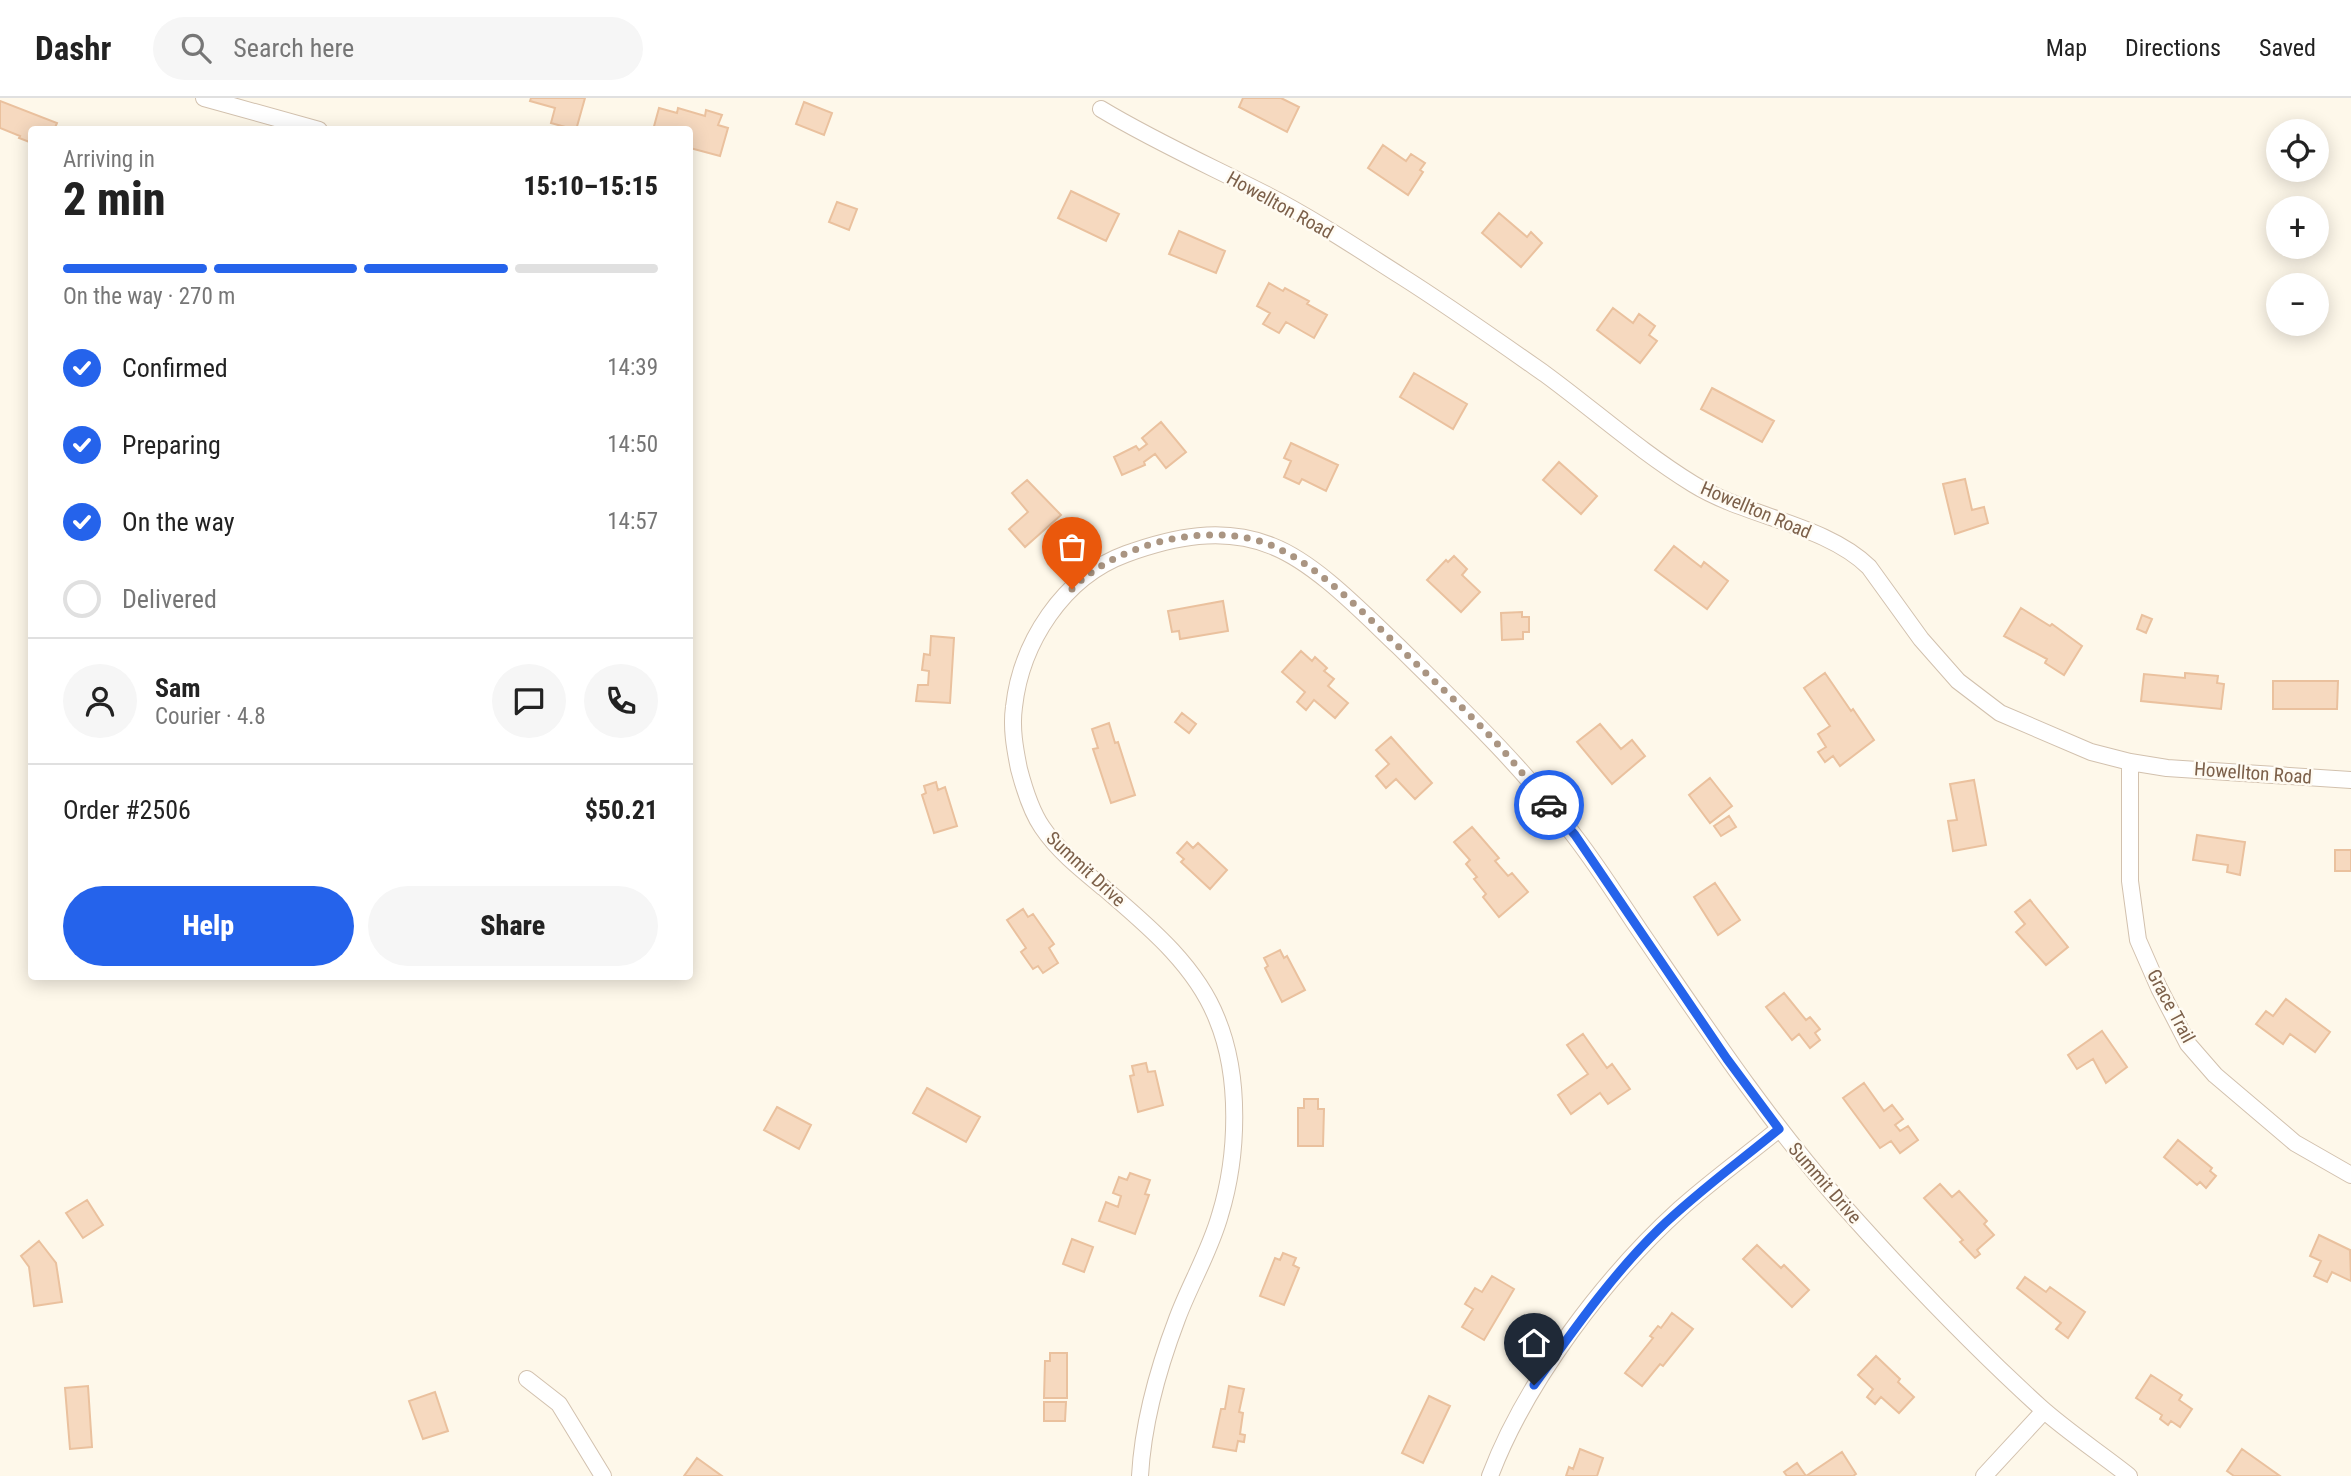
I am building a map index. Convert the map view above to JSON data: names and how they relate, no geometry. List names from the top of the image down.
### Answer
{
  "streets": {
    "street": ["Howellton Road", "Summit Drive", "Grace Trail"]
  },
  "crossings": [
    ["Howellton Road", "Grace Trail"]
  ],
  "page": {
    "header": "Dashr",
    "search": "Search here",
    "nav": ["Map", "Directions", "Saved"],
    "map_buttons": ["+", "−"],
    "heading": ["2 min", "Arriving in", "15:10–15:15"],
    "panel": [
      "Sam",
      "Courier · 4.8",
      "Order #2506",
      "$50.21"
    ],
    "bar": "On the way · 270 m",
    "list": [
      ["Confirmed", "14:39"],
      ["Preparing", "14:50"],
      ["On the way", "14:57"],
      "Delivered"
    ],
    "buttons": ["Help", "Share"]
  }
}
